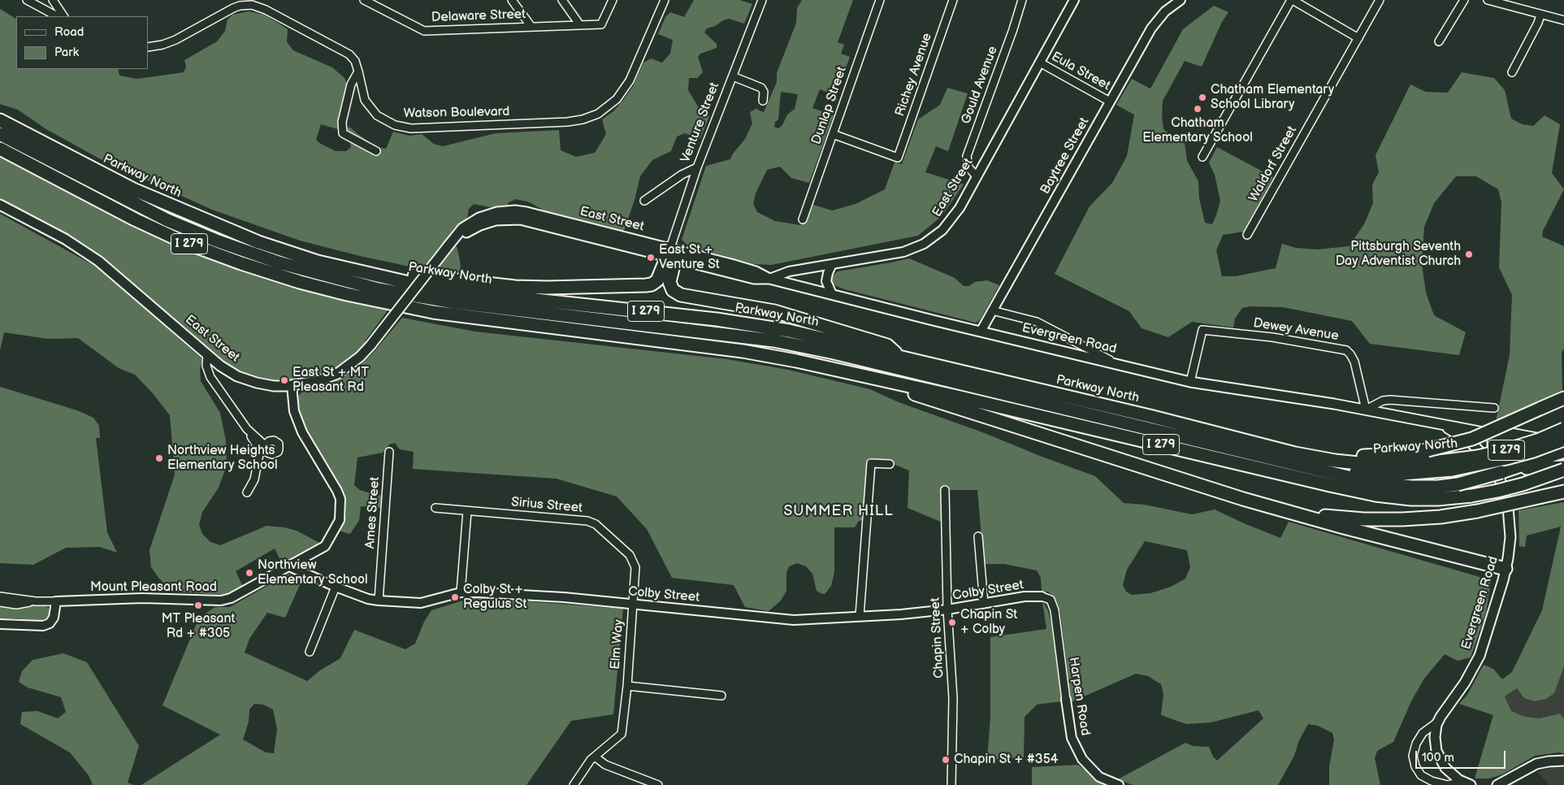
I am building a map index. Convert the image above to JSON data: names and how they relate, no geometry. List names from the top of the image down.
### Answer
{
  "streets": {
    "highway": ["Parkway North", "I 279"],
    "main road": ["East Street", "Evergreen Road"],
    "street": [
      "Delaware Street",
      "Eula Street",
      "Richey Avenue",
      "Gould Avenue",
      "Dunlap Street",
      "Watson Boulevard",
      "Venture Street",
      "Baytree Street",
      "Waldorf Street",
      "Dewey Avenue",
      "Sirius Street",
      "Ames Street",
      "Mount Pleasant Road",
      "Colby Street",
      "Chapin Street",
      "Elm Way",
      "Harpen Road"
    ]
  },
  "crossings": [
    ["Eula Street", "Baytree Street"],
    ["Eula Street", "East Street"],
    ["Richey Avenue", "Dunlap Street"],
    ["Gould Avenue", "East Street"],
    ["Venture Street", "East Street"],
    ["Baytree Street", "Evergreen Road"],
    ["East Street", "Evergreen Road"],
    ["East Street", "Mount Pleasant Road"],
    ["Dewey Avenue", "Evergreen Road"],
    ["Sirius Street", "Elm Way"],
    ["Ames Street", "Colby Street"],
    ["Mount Pleasant Road", "Colby Street"],
    ["Colby Street", "Chapin Street"],
    ["Colby Street", "Elm Way"],
    ["Colby Street", "Harpen Road"]
  ],
  "districts": ["SUMMER HILL"],
  "places": [
    "Chatham Elementary School Library",
    "Chatham Elementary School",
    "Pittsburgh Seventh Day Adventist Church",
    "East St + Venture St",
    "East St + MT Pleasant Rd",
    "Northview Heights Elementary School",
    "Northview Elementary School",
    "Colby St + Regulus St",
    "MT Pleasant Rd + #305",
    "Chapin St + Colby",
    "Chapin St + #354"
  ],
  "legend": ["Road", "Park"],
  "scale_bar": "100 m"
}
